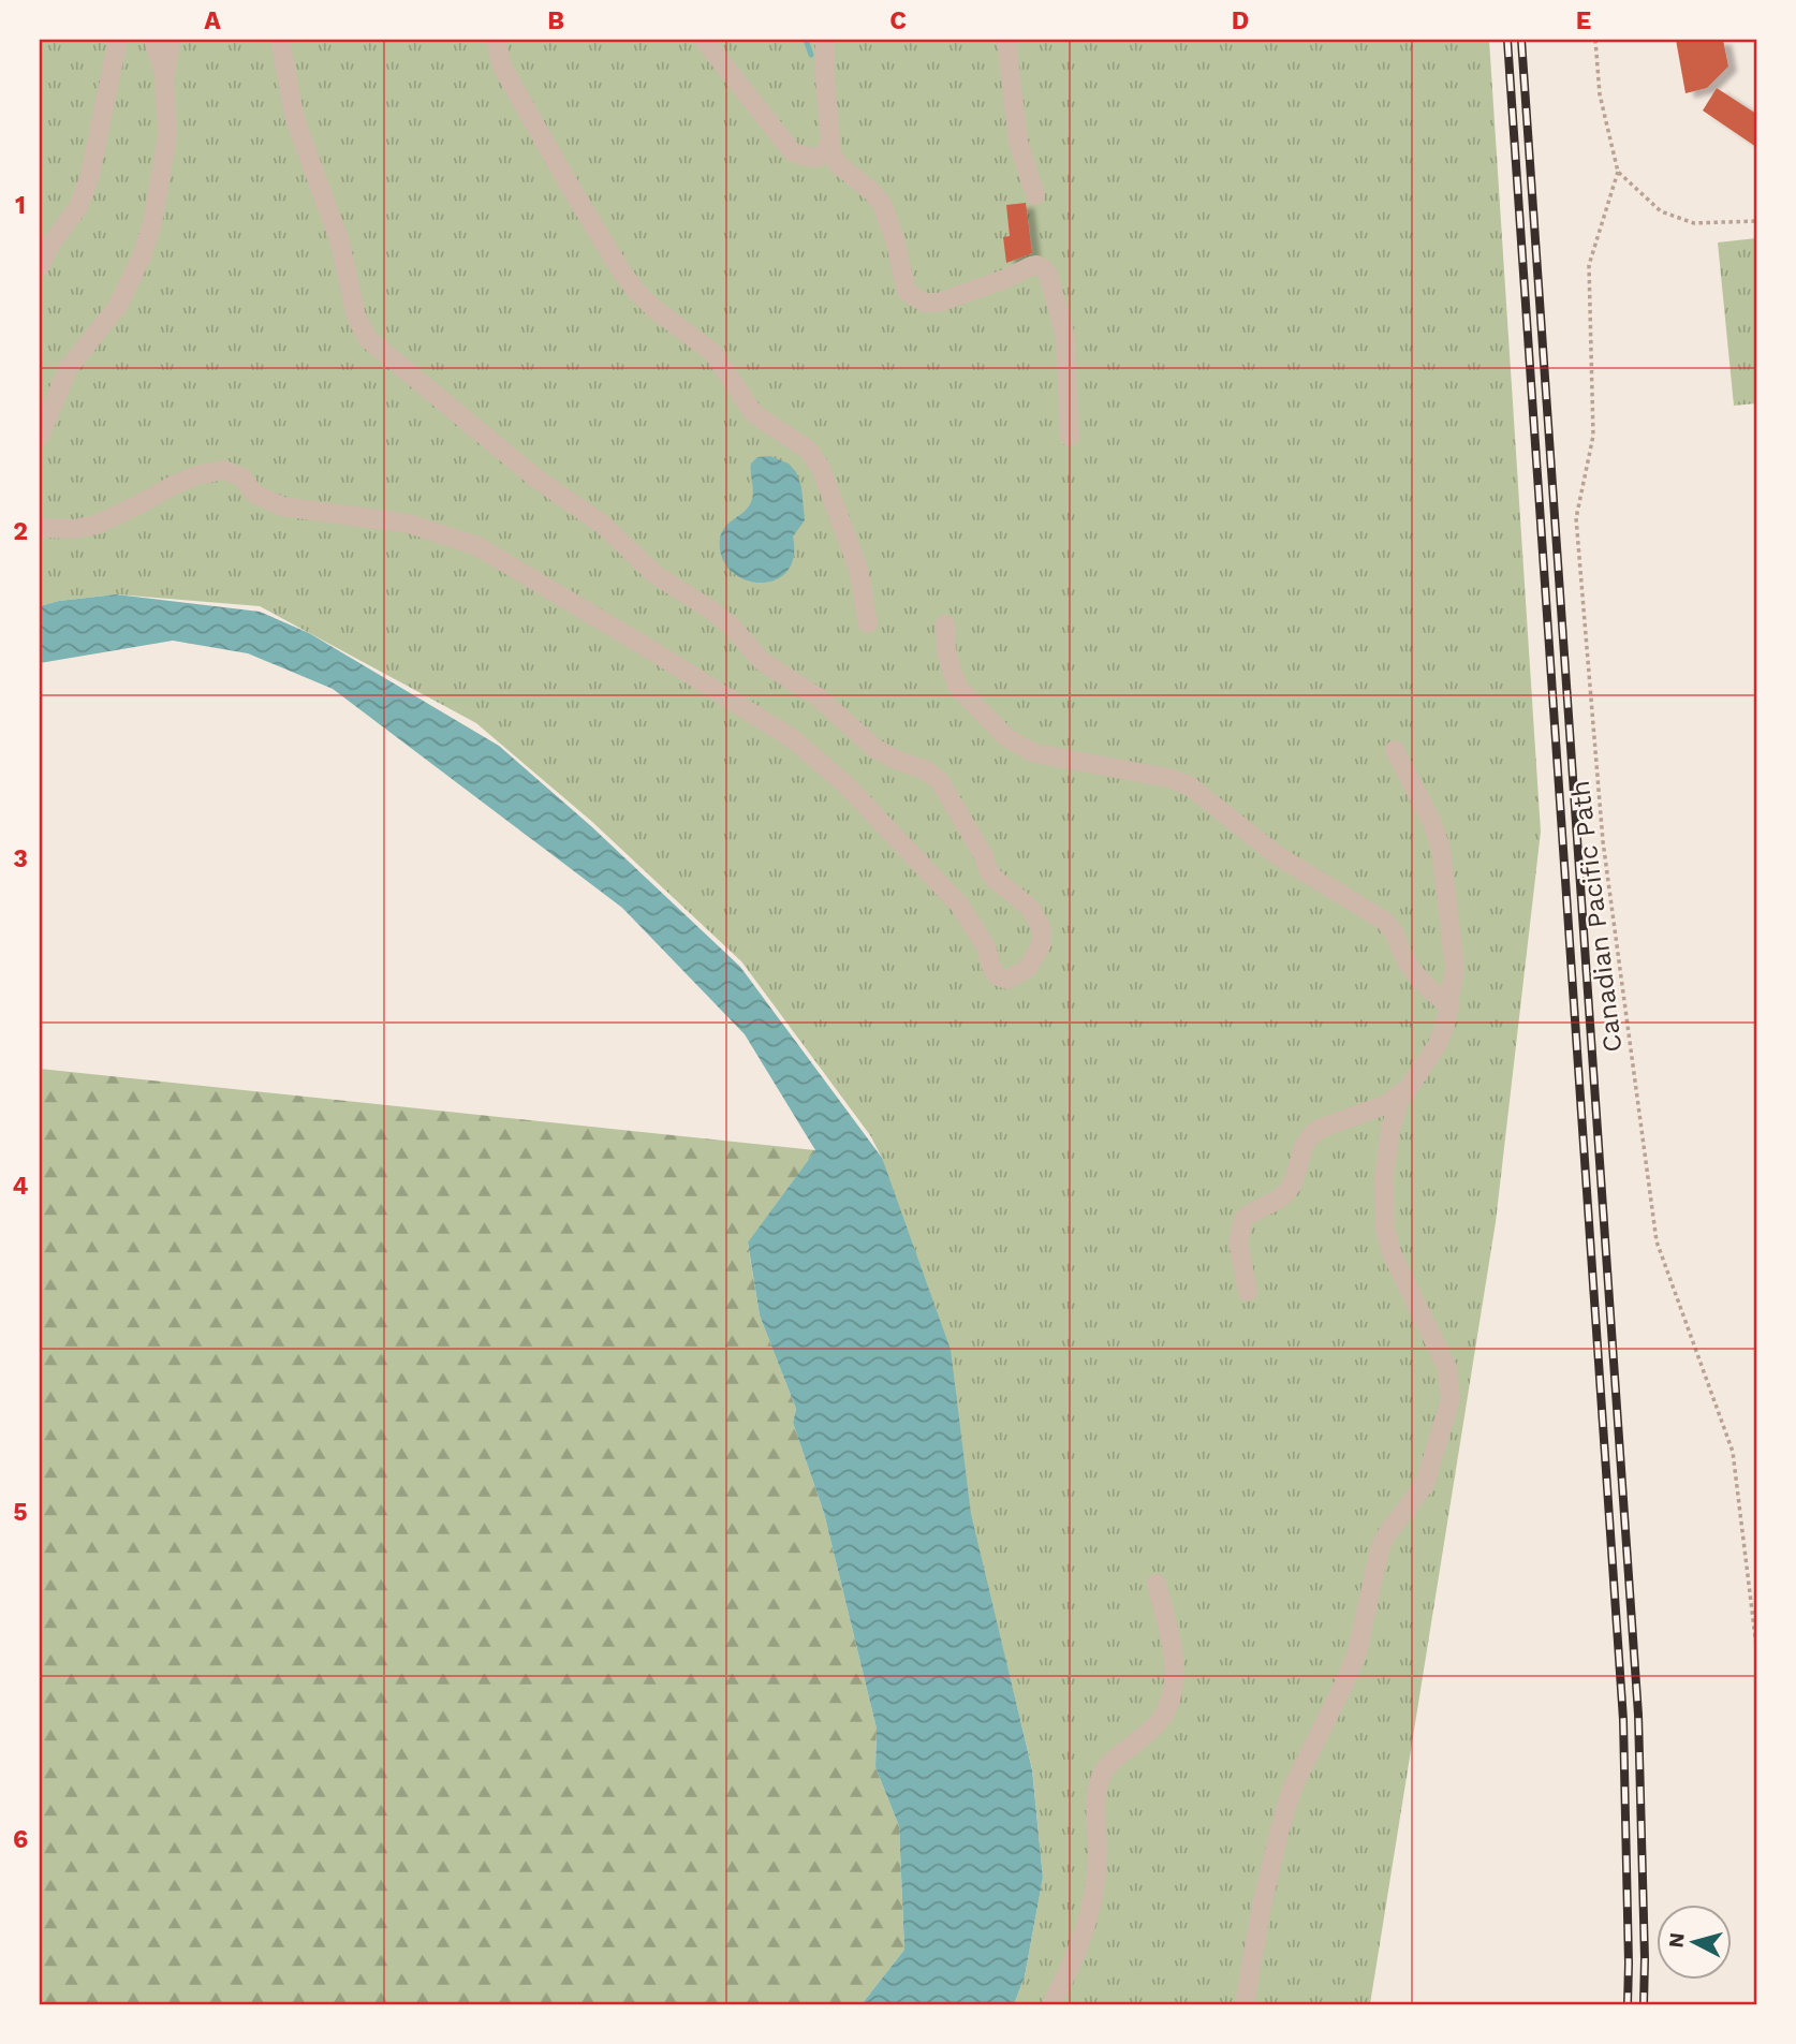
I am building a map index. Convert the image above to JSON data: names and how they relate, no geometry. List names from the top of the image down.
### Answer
{
  "streets": {
    "path": ["Canadian Pacific Path"]
  },
  "north": "left",
  "grid": {
    "columns": [
      "A",
      "B",
      "C",
      "D",
      "E"
    ],
    "rows": [
      "1",
      "2",
      "3",
      "4",
      "5",
      "6"
    ]
  }
}
